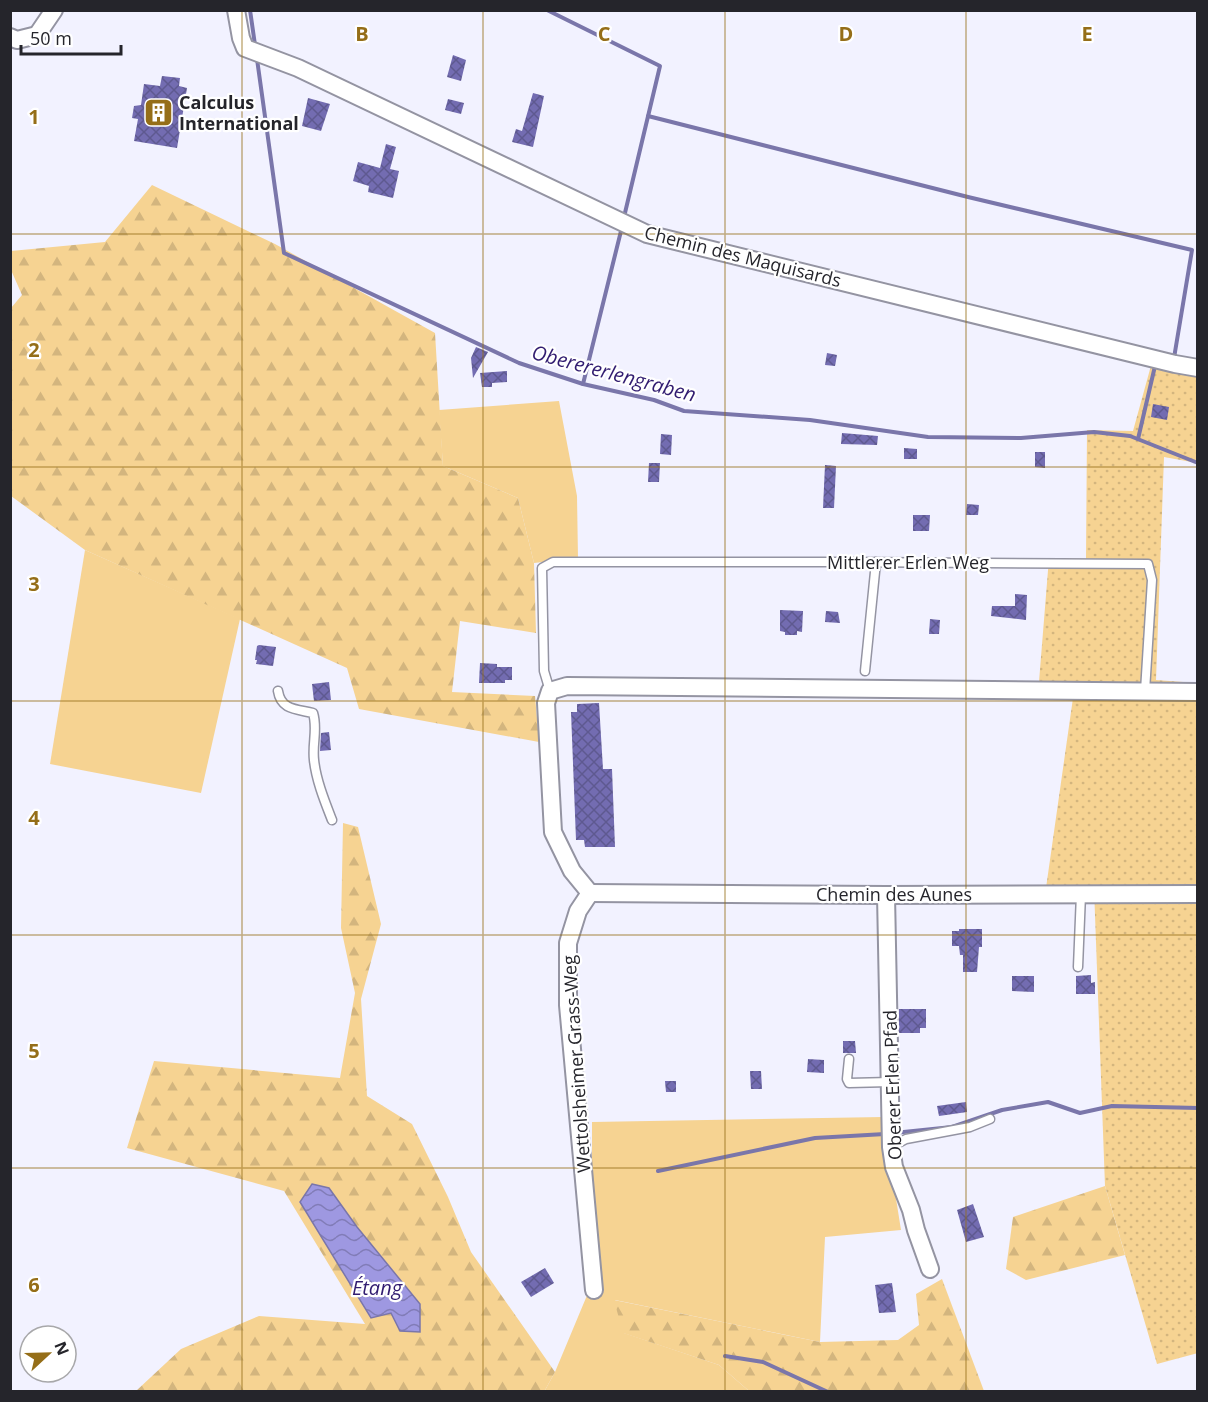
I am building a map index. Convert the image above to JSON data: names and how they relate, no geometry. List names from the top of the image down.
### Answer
{
  "streets": {
    "street": [
      "Chemin des Maquisards",
      "Chemin des Aunes",
      "Wettolsheimer Grass-Weg",
      "Oberer Erlen Pfad"
    ],
    "lane": ["Mittlerer Erlen Weg"]
  },
  "crossings": [
    ["Chemin des Aunes", "Wettolsheimer Grass-Weg"],
    ["Chemin des Aunes", "Oberer Erlen Pfad"]
  ],
  "water": ["Oberererlengraben", "Étang"],
  "places": {
    "building": ["Calculus International"]
  },
  "scale_bar": "50 m",
  "north": "right",
  "grid": {
    "columns": [
      "B",
      "C",
      "D",
      "E"
    ],
    "rows": [
      "1",
      "2",
      "3",
      "4",
      "5",
      "6"
    ]
  }
}
